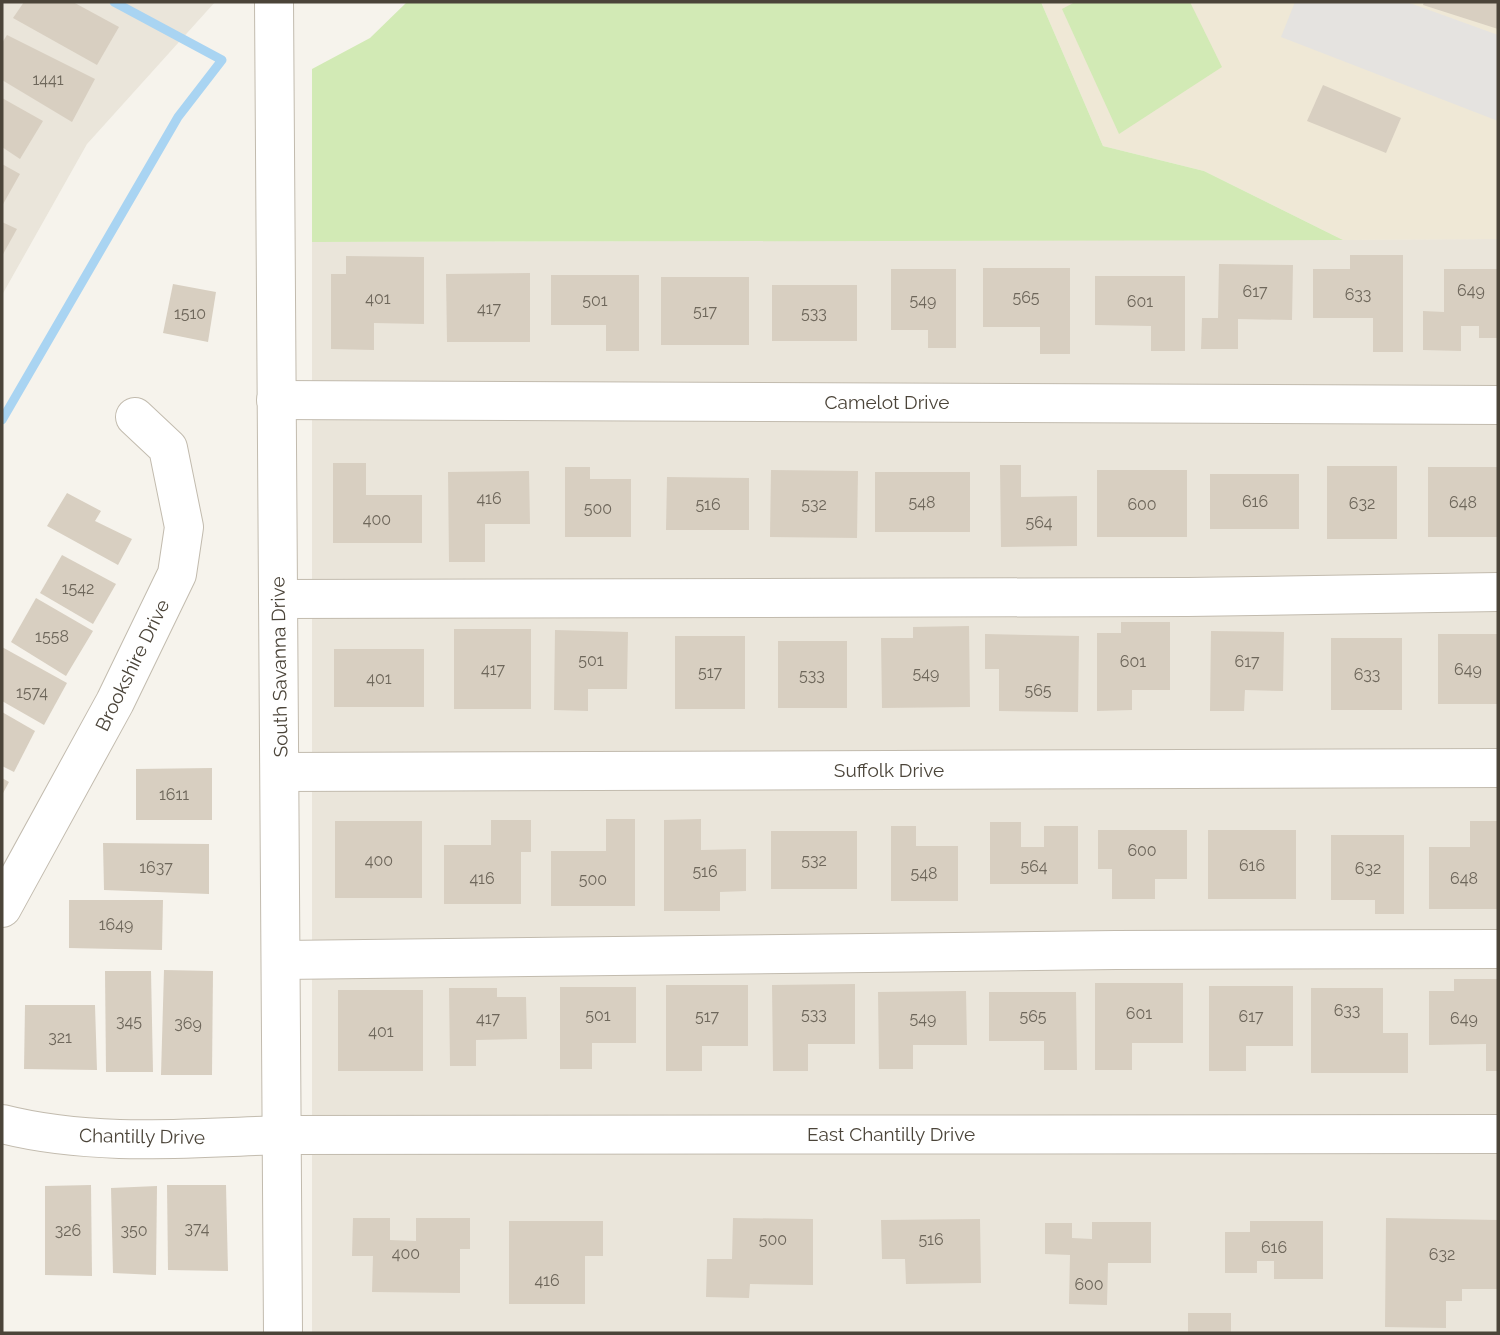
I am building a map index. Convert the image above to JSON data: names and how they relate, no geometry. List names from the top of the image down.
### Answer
{
  "streets": {
    "street": [
      "Camelot Drive",
      "Brookshire Drive",
      "South Savanna Drive",
      "Suffolk Drive",
      "East Chantilly Drive",
      "Chantilly Drive"
    ]
  },
  "crossings": [
    ["Camelot Drive", "South Savanna Drive"],
    ["South Savanna Drive", "Suffolk Drive"],
    ["South Savanna Drive", "East Chantilly Drive"],
    ["South Savanna Drive", "Chantilly Drive"],
    ["East Chantilly Drive", "Chantilly Drive"]
  ],
  "house_numbers": [
    "1441",
    "649",
    "617",
    "633",
    "565",
    "401",
    "501",
    "549",
    "601",
    "417",
    "517",
    "1510",
    "533",
    "416",
    "616",
    "548",
    "648",
    "632",
    "516",
    "532",
    "600",
    "500",
    "400",
    "564",
    "1542",
    "1558",
    "501",
    "601",
    "617",
    "417",
    "649",
    "517",
    "549",
    "633",
    "533",
    "401",
    "565",
    "1574",
    "1611",
    "600",
    "400",
    "532",
    "616",
    "564",
    "1637",
    "632",
    "516",
    "548",
    "416",
    "648",
    "500",
    "1649",
    "633",
    "601",
    "533",
    "501",
    "517",
    "565",
    "617",
    "417",
    "549",
    "649",
    "345",
    "369",
    "401",
    "321",
    "374",
    "326",
    "350",
    "500",
    "516",
    "616",
    "400",
    "632",
    "416",
    "600"
  ]
}
